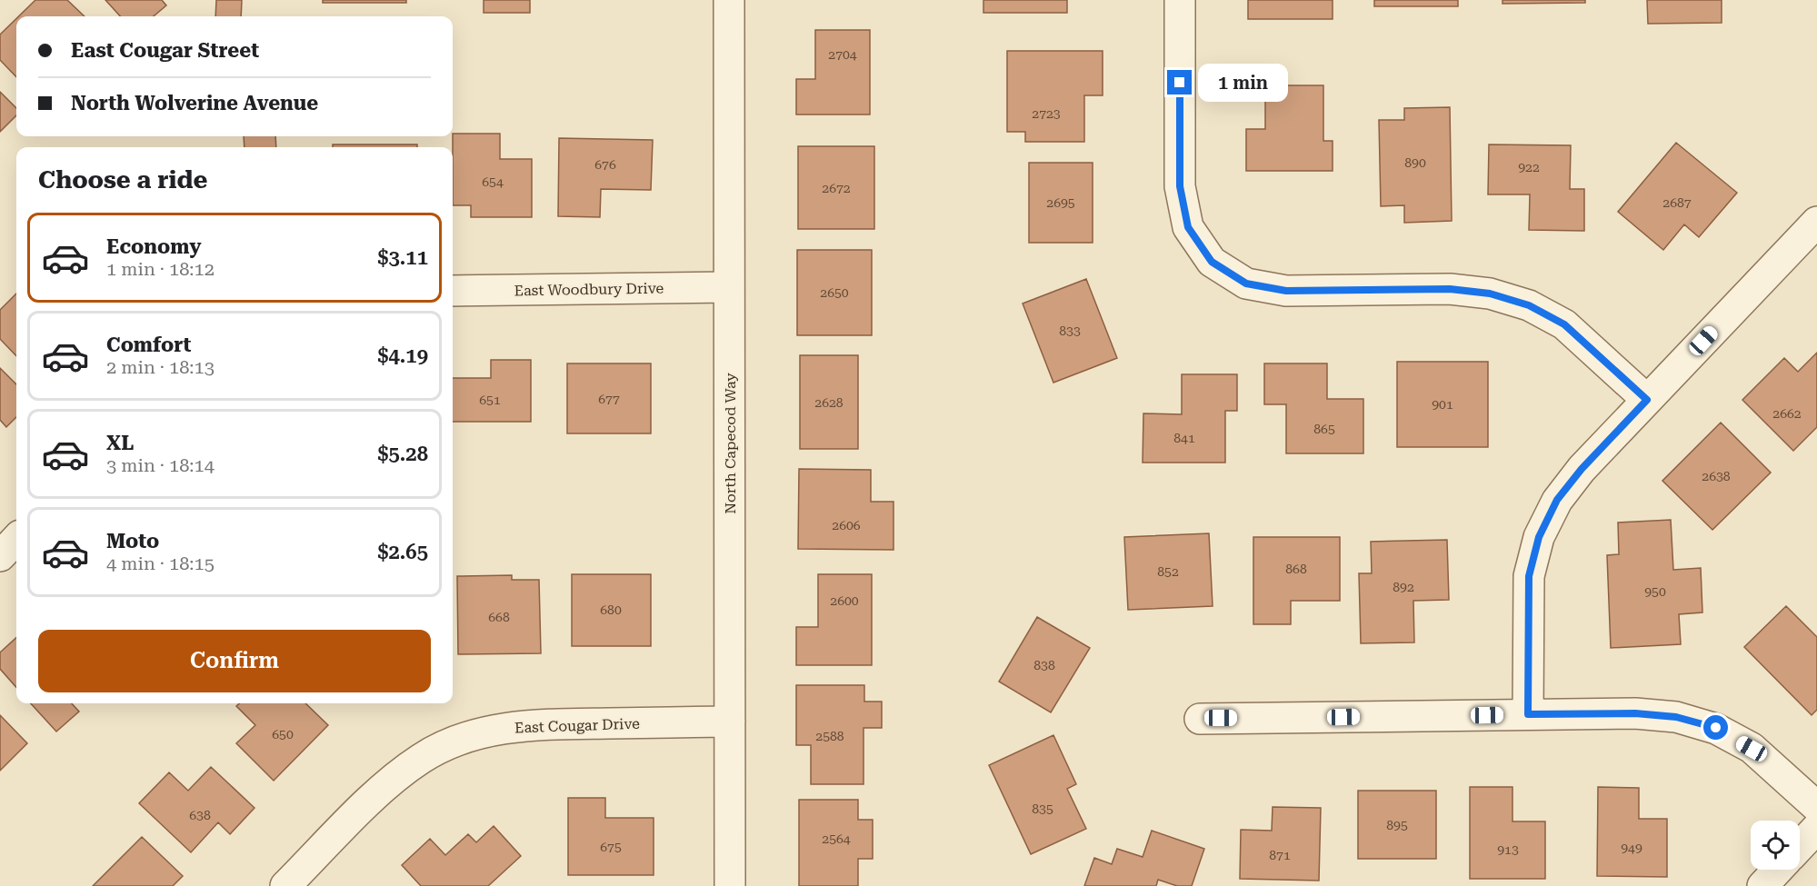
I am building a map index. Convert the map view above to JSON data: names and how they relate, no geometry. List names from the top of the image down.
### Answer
{
  "streets": {
    "street": ["East Woodbury Drive", "North Capecod Way", "East Cougar Drive"]
  },
  "crossings": [
    ["East Woodbury Drive", "North Capecod Way"],
    ["North Capecod Way", "East Cougar Drive"]
  ],
  "house_numbers": [
    "2704",
    "2723",
    "890",
    "676",
    "922",
    "654",
    "2672",
    "2695",
    "2687",
    "2650",
    "833",
    "677",
    "651",
    "2628",
    "901",
    "2662",
    "865",
    "841",
    "2638",
    "2606",
    "868",
    "852",
    "892",
    "950",
    "2600",
    "680",
    "668",
    "838",
    "650",
    "2588",
    "835",
    "638",
    "895",
    "2564",
    "675",
    "949",
    "913",
    "871"
  ],
  "page": {
    "banner": ["East Cougar Street", "North Wolverine Avenue"],
    "bubble": "1 min",
    "heading": "Choose a ride",
    "list": [
      {
        "name": "Economy",
        "note": "1 min · 18:12",
        "value": "$3.11"
      },
      {
        "name": "Comfort",
        "note": "2 min · 18:13",
        "value": "$4.19"
      },
      {
        "name": "XL",
        "note": "3 min · 18:14",
        "value": "$5.28"
      },
      {
        "name": "Moto",
        "note": "4 min · 18:15",
        "value": "$2.65"
      }
    ],
    "buttons": "Confirm"
  }
}
